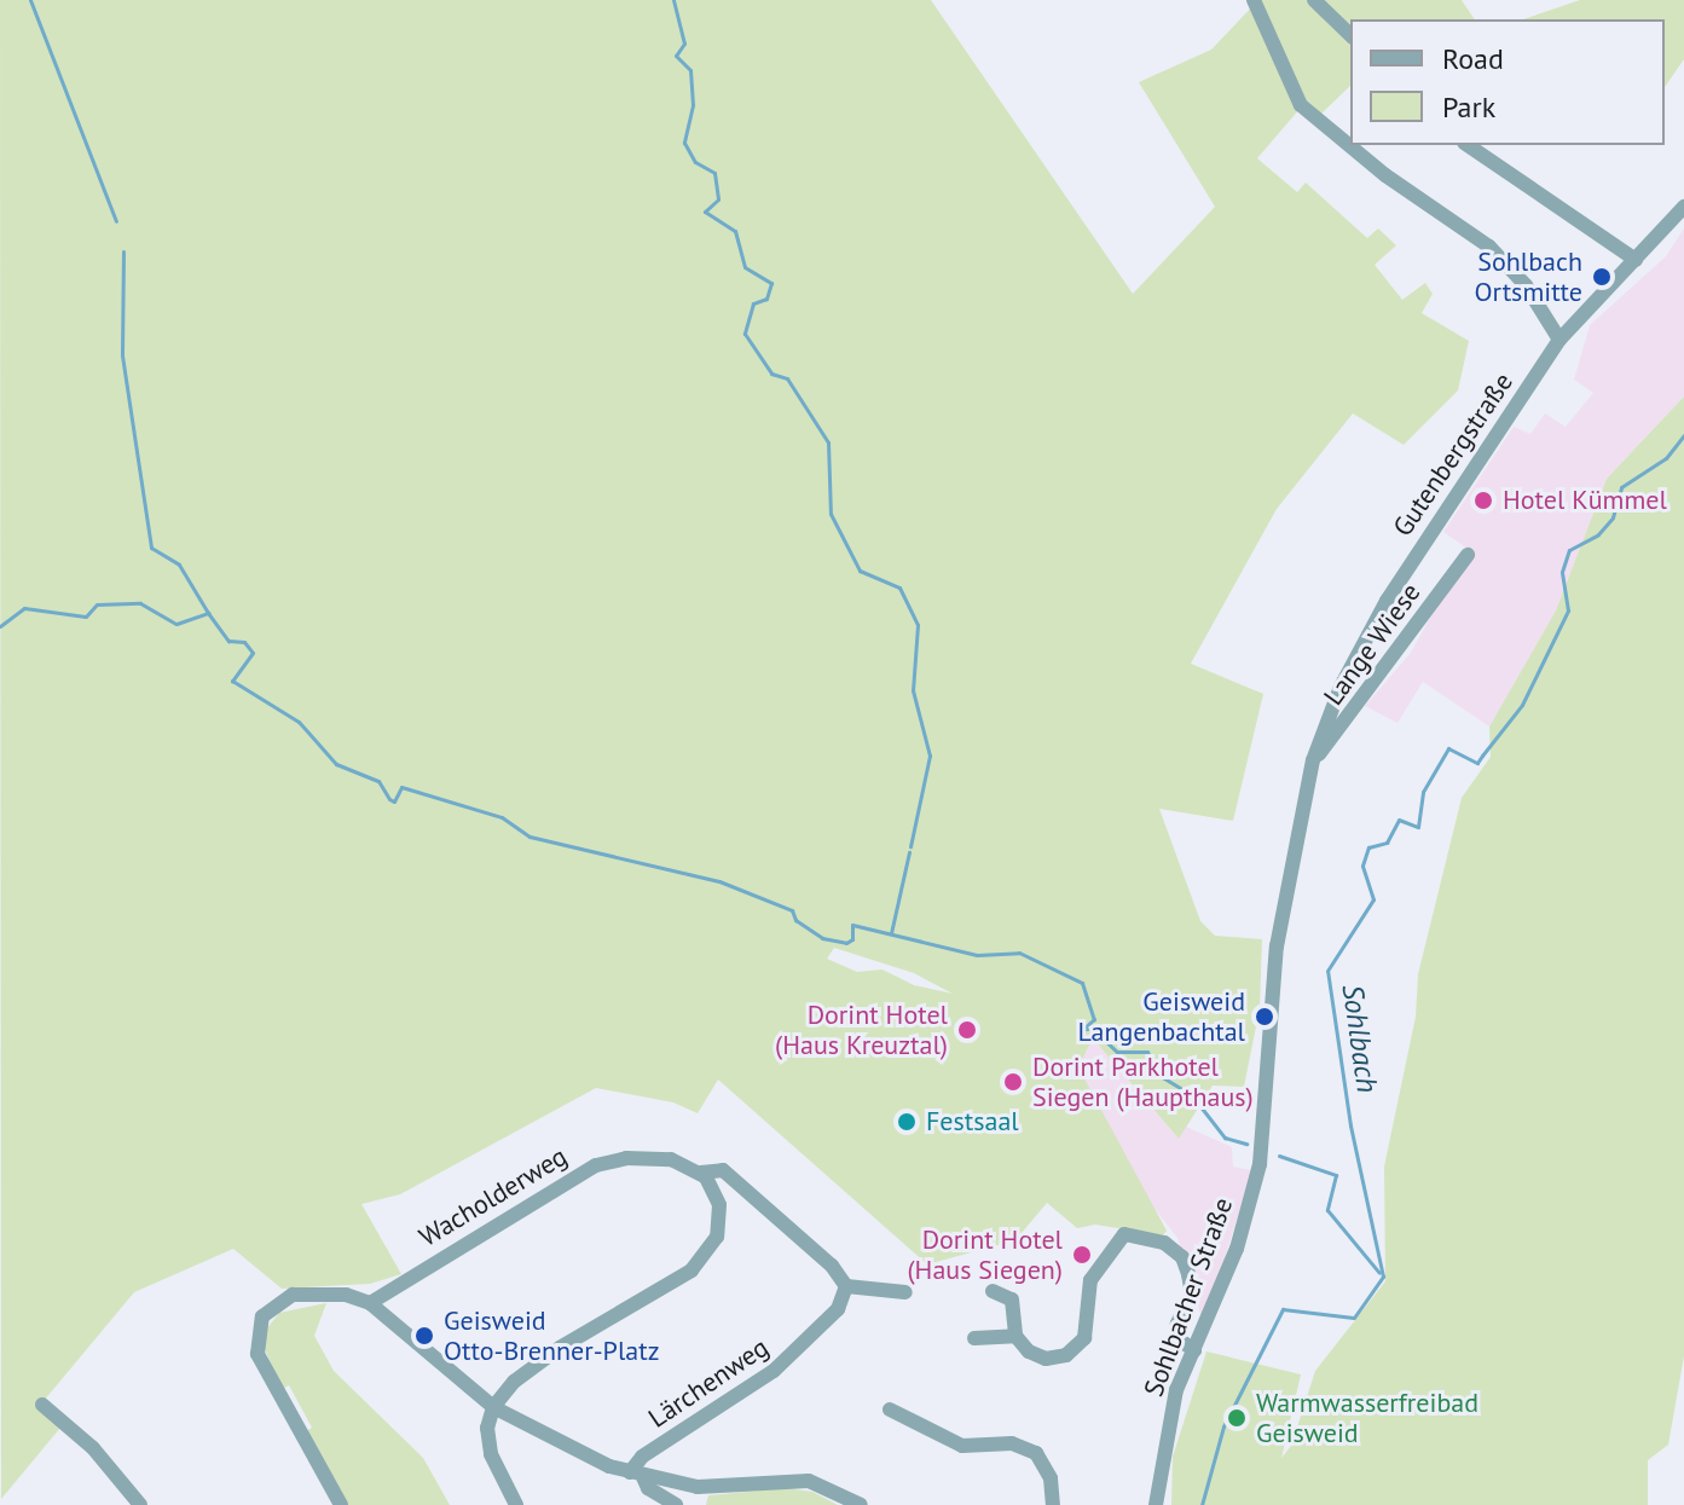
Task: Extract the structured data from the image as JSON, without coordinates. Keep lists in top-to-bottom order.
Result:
{
  "streets": {
    "street": [
      "Gutenbergstraße",
      "Lange Wiese",
      "Wacholderweg",
      "Sohlbacher Straße",
      "Lärchenweg"
    ]
  },
  "crossings": [
    ["Gutenbergstraße", "Lange Wiese"],
    ["Gutenbergstraße", "Sohlbacher Straße"],
    ["Lange Wiese", "Sohlbacher Straße"]
  ],
  "water": ["Sohlbach"],
  "places": [
    "Sohlbach Ortsmitte",
    "Hotel Kümmel",
    "Geisweid Langenbachtal",
    "Dorint Hotel (Haus Kreuztal)",
    "Dorint Parkhotel Siegen (Haupthaus)",
    "Festsaal",
    "Dorint Hotel (Haus Siegen)",
    "Geisweid Otto-Brenner-Platz",
    "Warmwasserfreibad Geisweid"
  ],
  "legend": ["Road", "Park"]
}
